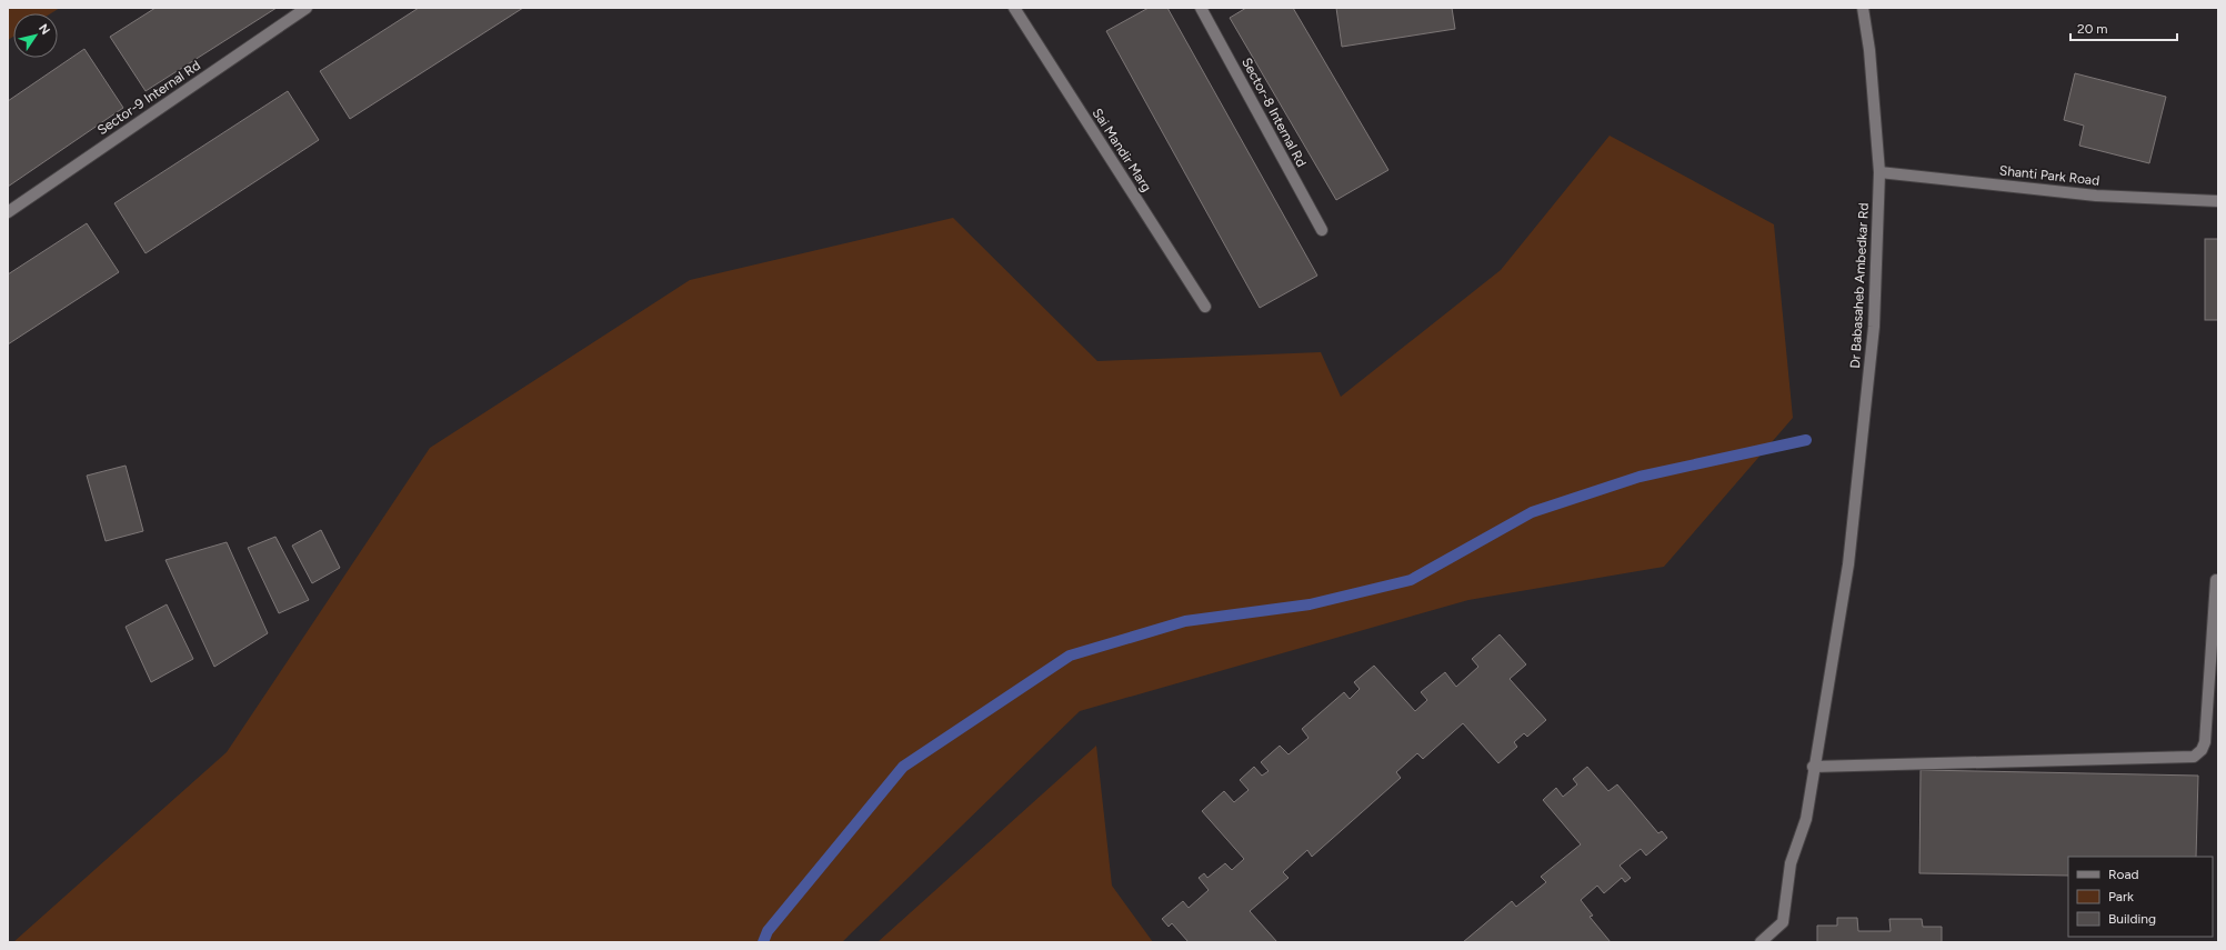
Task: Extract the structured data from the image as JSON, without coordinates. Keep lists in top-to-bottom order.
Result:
{
  "streets": {
    "street": [
      "Sector-9 Internal Rd",
      "Sector-8 Internal Rd",
      "Sai Mandir Marg",
      "Shanti Park Road",
      "Dr Babasaheb Ambedkar Rd"
    ]
  },
  "crossings": [
    ["Shanti Park Road", "Dr Babasaheb Ambedkar Rd"]
  ],
  "legend": ["Road", "Park", "Building"],
  "scale_bar": "20 m",
  "north": "top right"
}
